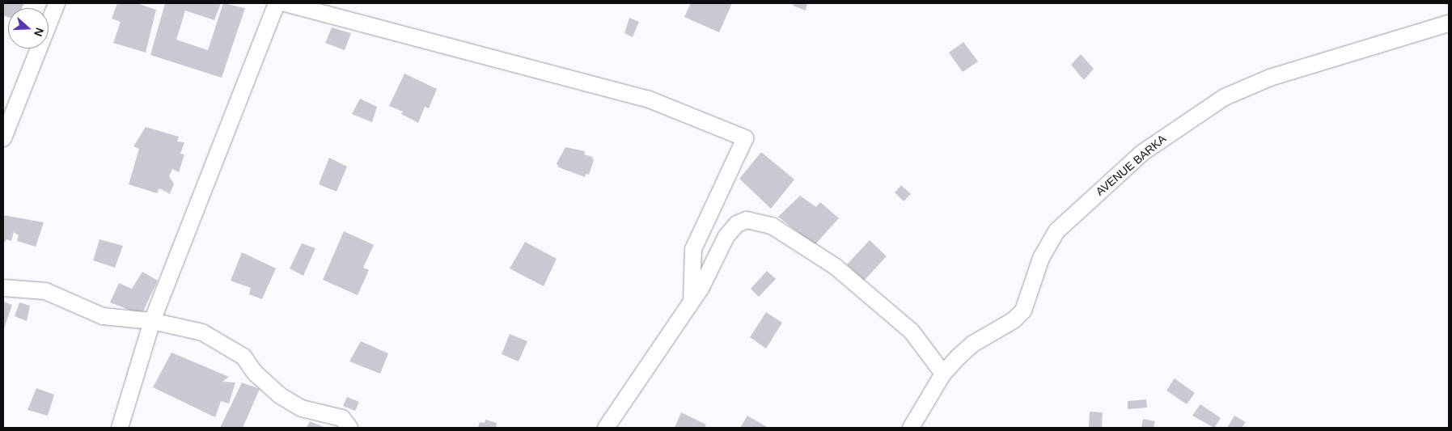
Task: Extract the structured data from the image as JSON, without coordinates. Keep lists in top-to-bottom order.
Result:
{
  "streets": {
    "street": ["AVENUE BARKA"]
  },
  "north": "right"
}
